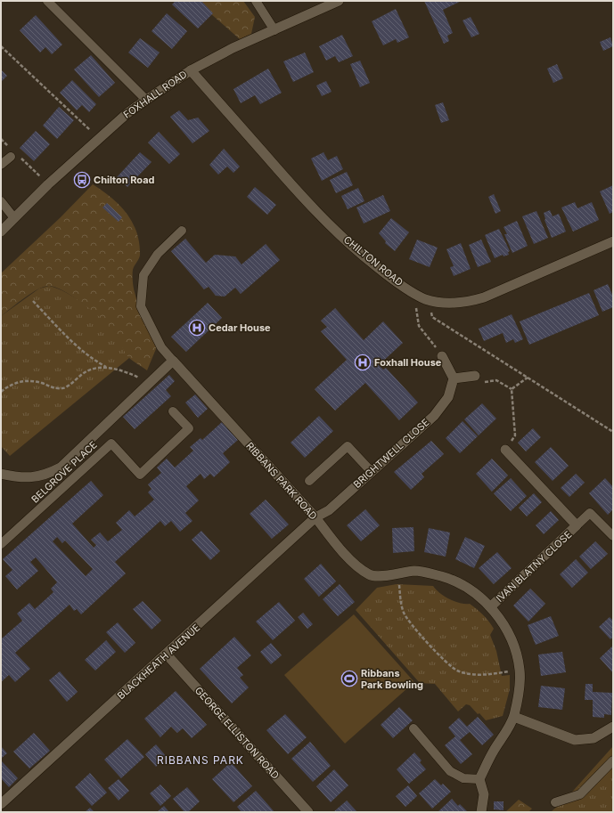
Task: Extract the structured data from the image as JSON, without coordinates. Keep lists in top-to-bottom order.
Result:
{
  "streets": {
    "street": [
      "FOXHALL ROAD",
      "CHILTON ROAD",
      "BRIGHTWELL CLOSE",
      "RIBBANS PARK ROAD",
      "IVAN BLATNY CLOSE",
      "BLACKHEATH AVENUE",
      "GEORGE ELLISTON ROAD"
    ],
    "lane": ["BELGROVE PLACE"]
  },
  "crossings": [
    ["FOXHALL ROAD", "CHILTON ROAD"],
    ["BRIGHTWELL CLOSE", "RIBBANS PARK ROAD"],
    ["BRIGHTWELL CLOSE", "BLACKHEATH AVENUE"],
    ["RIBBANS PARK ROAD", "IVAN BLATNY CLOSE"],
    ["RIBBANS PARK ROAD", "BLACKHEATH AVENUE"],
    ["BLACKHEATH AVENUE", "GEORGE ELLISTON ROAD"]
  ],
  "districts": ["RIBBANS PARK"],
  "places": {
    "bus stop": ["Chilton Road"],
    "hospital": ["Cedar House", "Foxhall House"],
    "sports": ["Ribbans Park Bowling"]
  }
}
